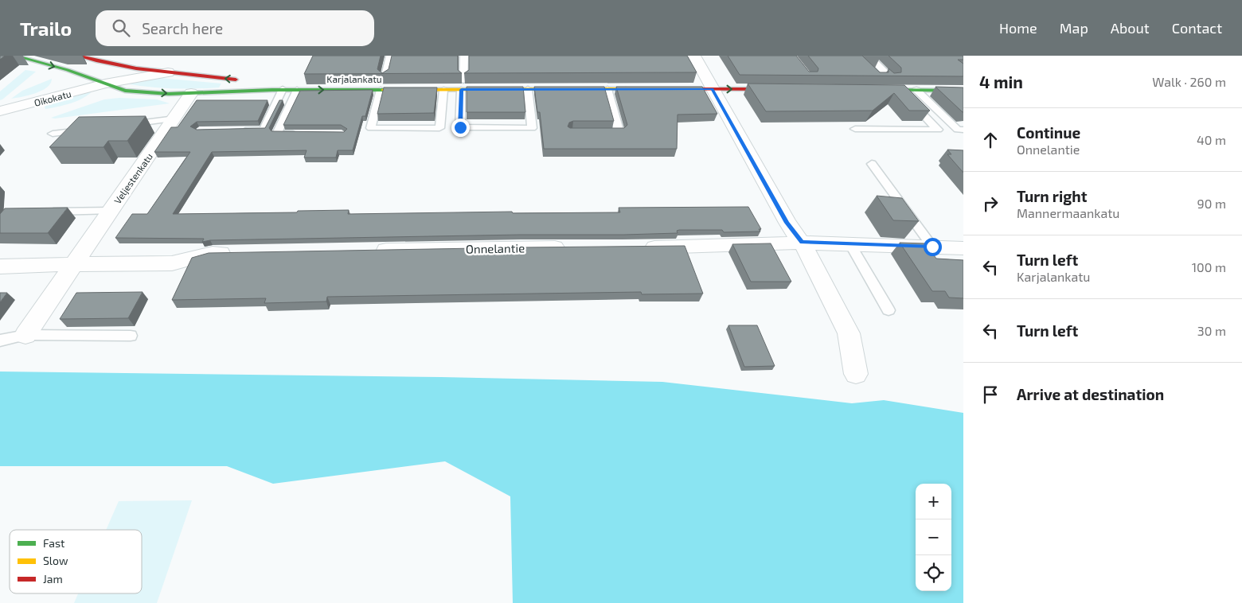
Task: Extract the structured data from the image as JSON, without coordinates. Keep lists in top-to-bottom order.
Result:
{
  "streets": {
    "main road": ["Karjalankatu"],
    "street": ["Oikokatu", "Veljestenkatu", "Onnelantie"]
  },
  "crossings": [
    ["Karjalankatu", "Oikokatu"],
    ["Karjalankatu", "Veljestenkatu"]
  ],
  "legend": ["Fast", "Slow", "Jam"],
  "page": {
    "header": "Trailo",
    "search": "Search here",
    "nav": [
      "Home",
      "Map",
      "About",
      "Contact"
    ],
    "heading": ["4 min", "Walk · 260 m"],
    "list": [
      ["Continue", "Onnelantie", "40 m"],
      ["Turn right", "Mannermaankatu", "90 m"],
      ["Turn left", "Karjalankatu", "100 m"],
      ["Turn left", "30 m"],
      "Arrive at destination"
    ],
    "map_buttons": ["+", "−"]
  }
}
